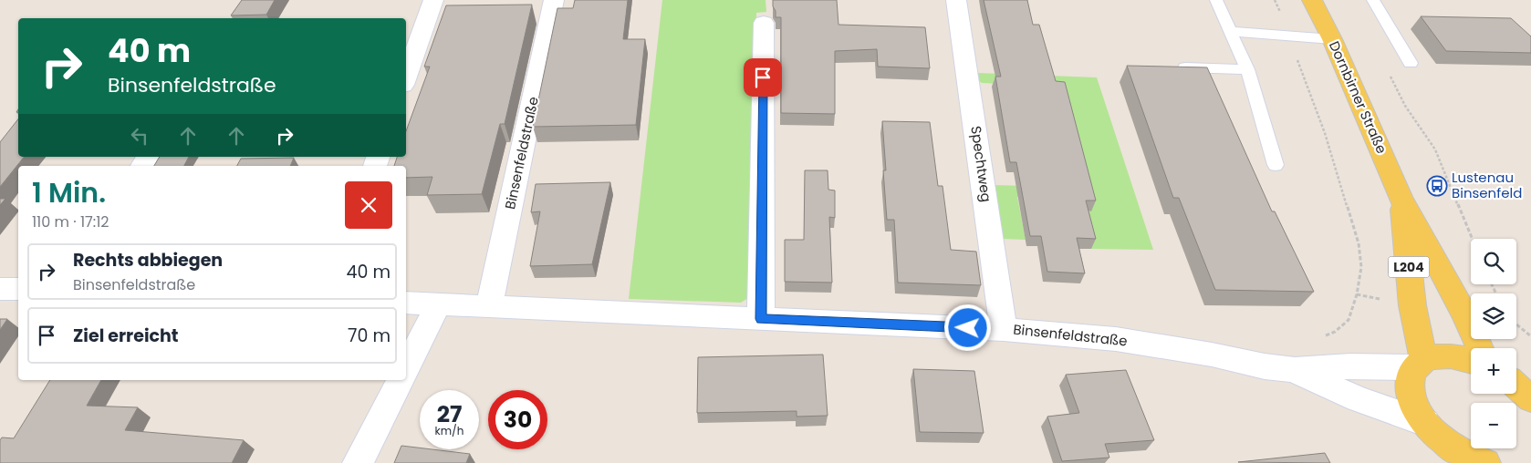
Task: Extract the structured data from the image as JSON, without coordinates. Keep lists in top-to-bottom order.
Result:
{
  "streets": {
    "main road": ["Dornbirner Straße", "L204"],
    "street": ["Binsenfeldstraße", "Spechtweg"]
  },
  "crossings": [
    ["Dornbirner Straße", "Binsenfeldstraße"],
    ["Binsenfeldstraße", "Spechtweg"]
  ],
  "places": {
    "bus stop": ["Lustenau Binsenfeld"]
  },
  "page": {
    "turn": ["40 m", "Binsenfeldstraße"],
    "heading": ["1 Min.", "110 m · 17:12"],
    "map_buttons": ["+", "−"],
    "list": [
      {
        "name": "Rechts abbiegen",
        "note": "Binsenfeldstraße",
        "value": "40 m"
      },
      {
        "name": "Ziel erreicht",
        "value": "70 m"
      }
    ],
    "speed": "27 km/h",
    "limit": "30"
  }
}
